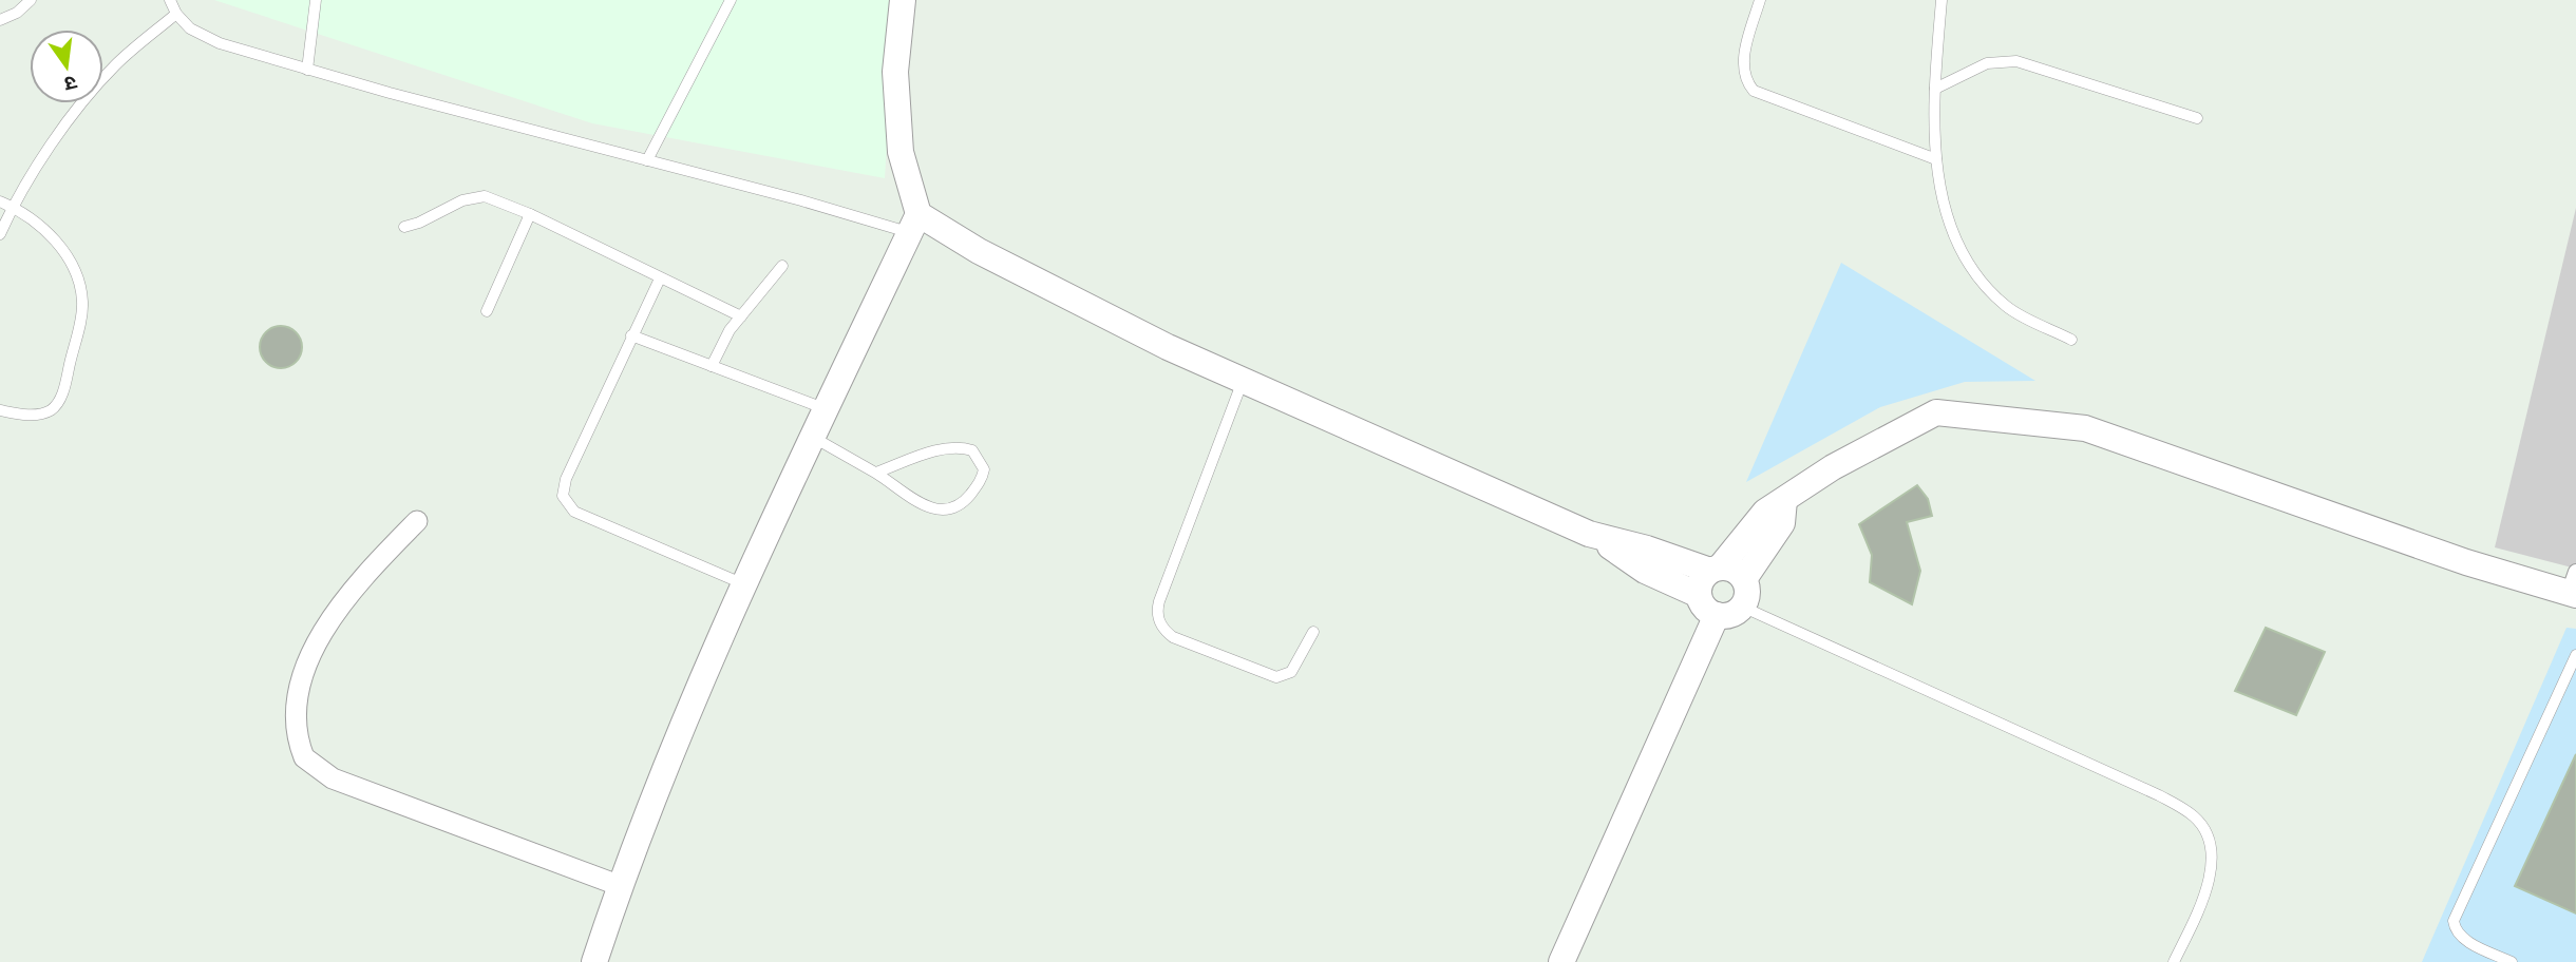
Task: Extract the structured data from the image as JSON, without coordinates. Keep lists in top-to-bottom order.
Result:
{
  "north": "bottom"
}
